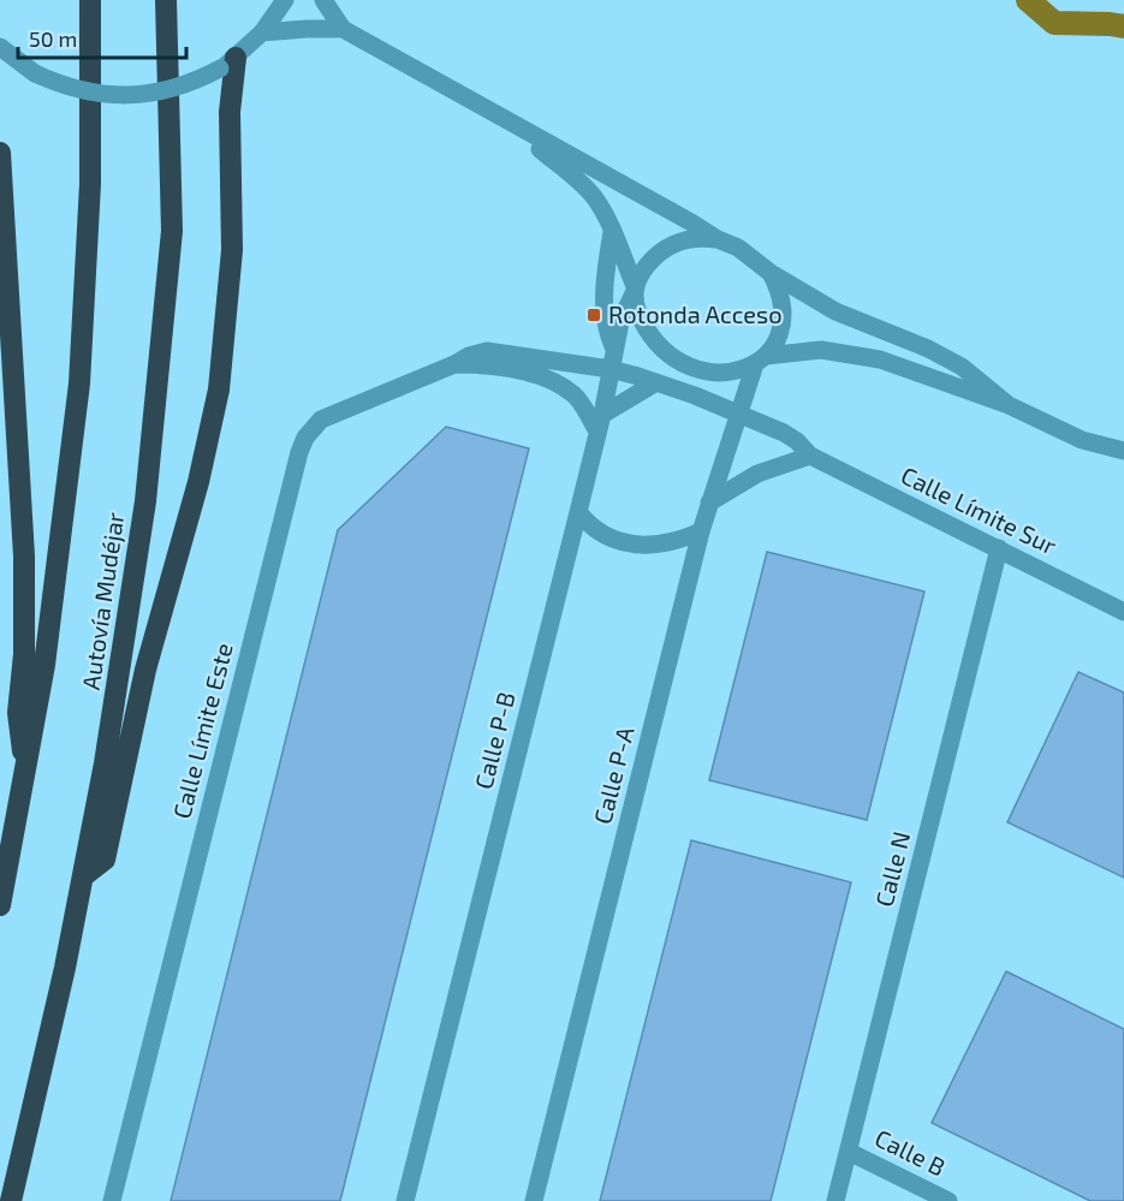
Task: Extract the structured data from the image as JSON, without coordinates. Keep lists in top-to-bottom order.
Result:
{
  "streets": {
    "highway": ["Autovía Mudéjar"],
    "street": [
      "Calle Límite Sur",
      "Calle Límite Este",
      "Calle P-B",
      "Calle P-A",
      "Calle N",
      "Calle B"
    ]
  },
  "crossings": [
    ["Calle Límite Sur", "Calle Límite Este"],
    ["Calle Límite Sur", "Calle P-B"],
    ["Calle Límite Sur", "Calle P-A"],
    ["Calle Límite Sur", "Calle N"],
    ["Calle Límite Este", "Calle P-B"],
    ["Calle Límite Este", "Calle P-A"],
    ["Calle P-B", "Calle P-A"],
    ["Calle N", "Calle B"]
  ],
  "places": {
    "transit": ["Rotonda Acceso"]
  },
  "scale_bar": "50 m"
}
